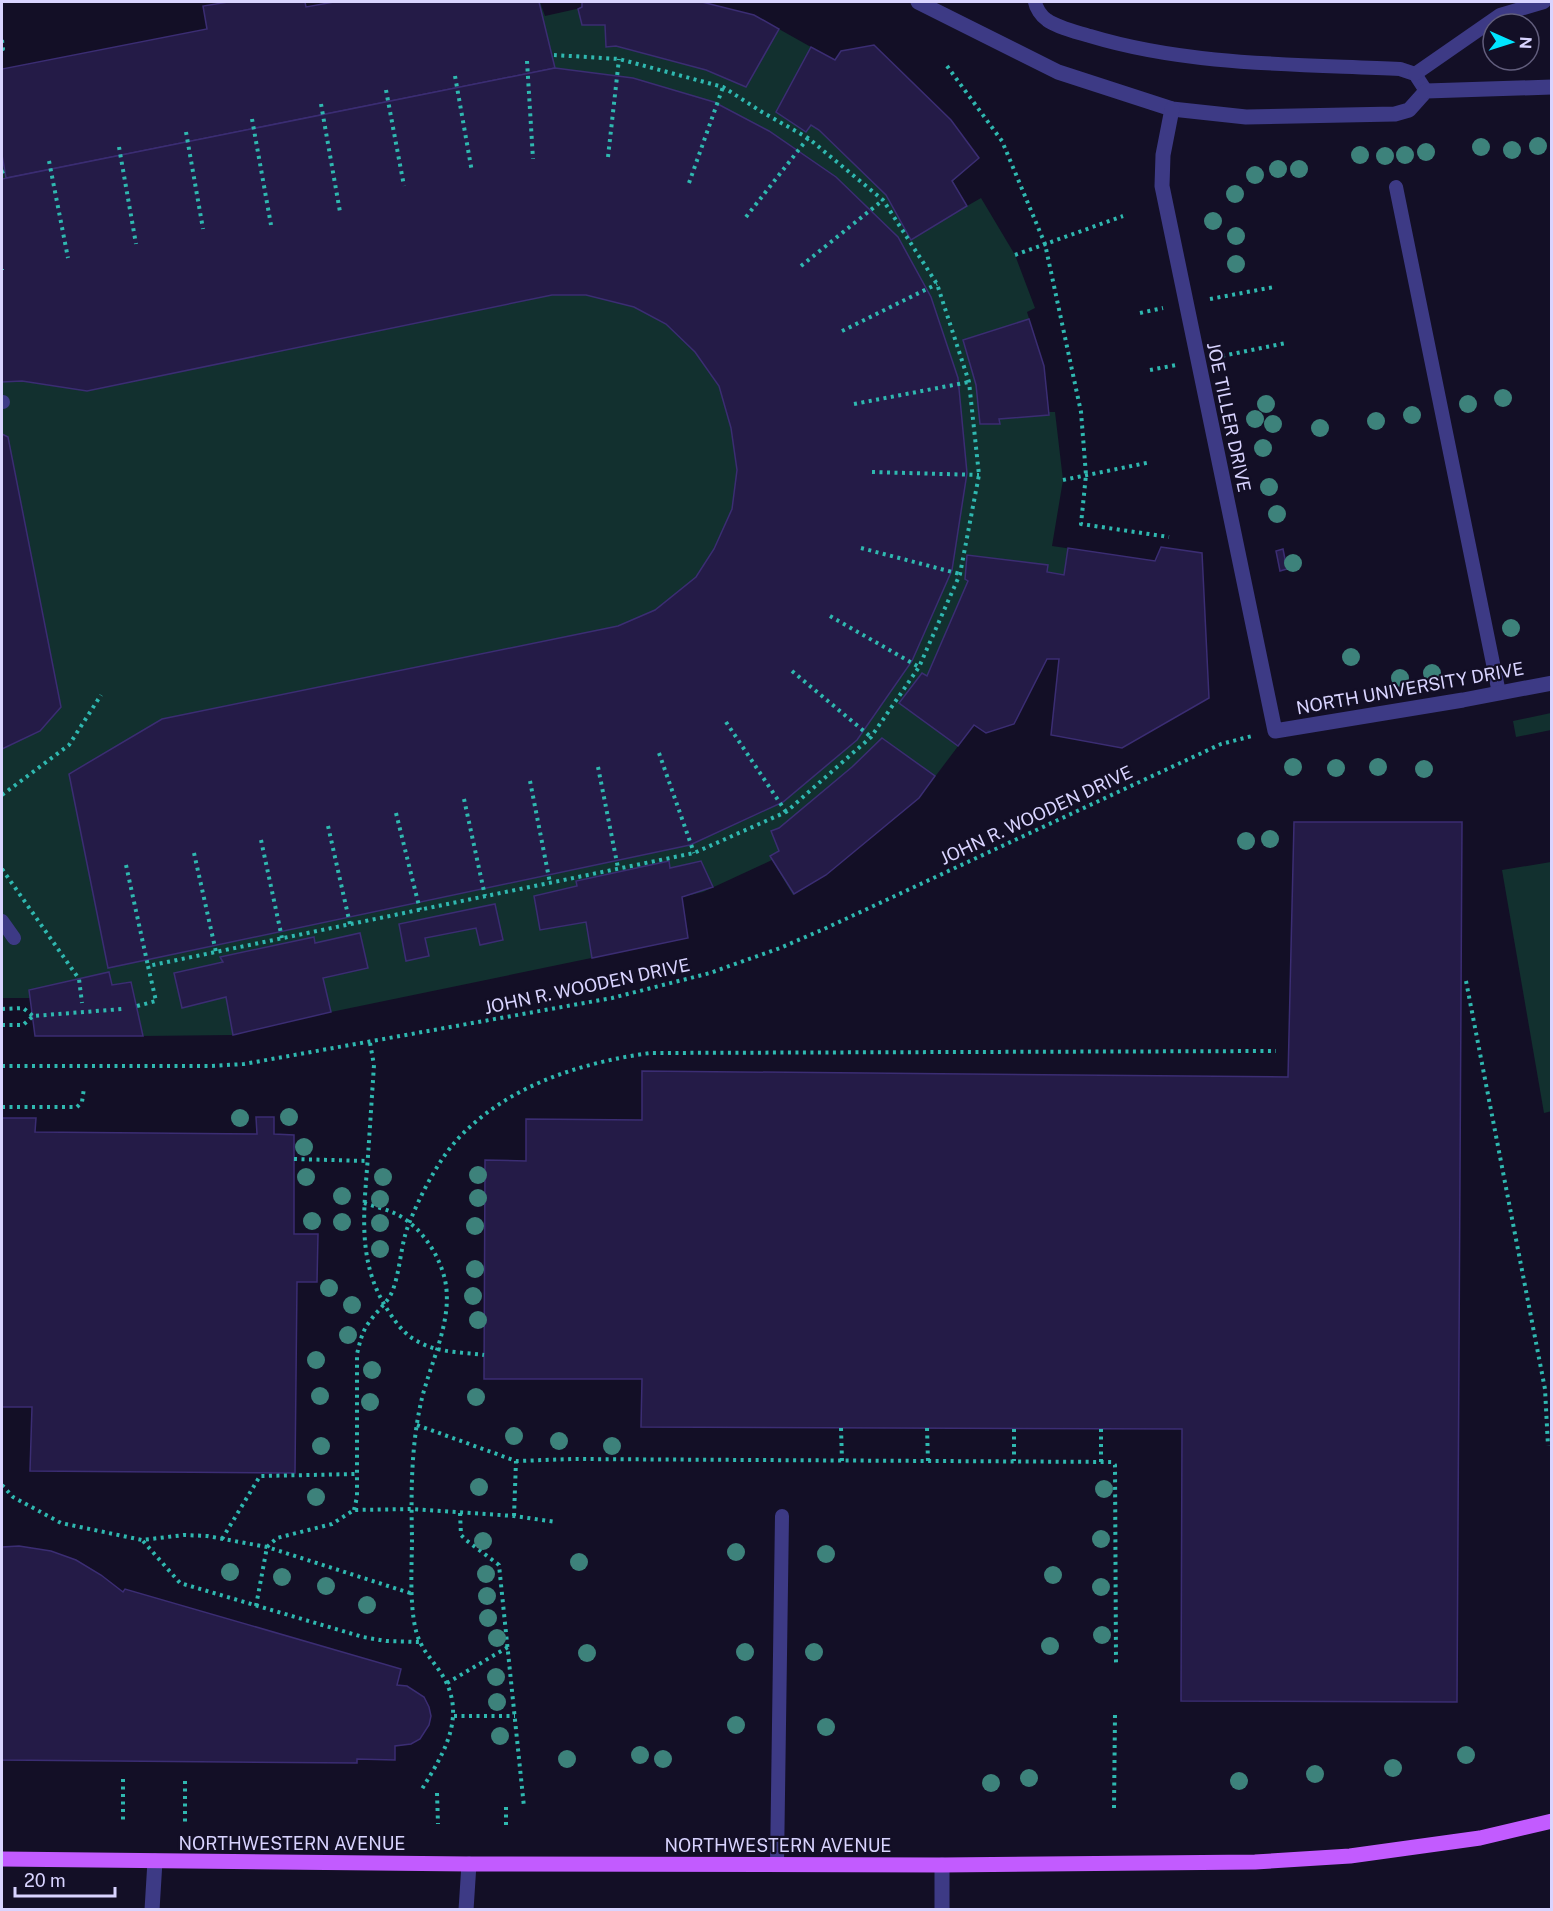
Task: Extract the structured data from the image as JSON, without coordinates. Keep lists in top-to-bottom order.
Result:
{
  "streets": {
    "main road": ["NORTHWESTERN AVENUE"],
    "street": ["JOE TILLER DRIVE", "NORTH UNIVERSITY DRIVE"],
    "path": ["JOHN R. WOODEN DRIVE"]
  },
  "crossings": [
    ["JOE TILLER DRIVE", "NORTH UNIVERSITY DRIVE"],
    ["JOE TILLER DRIVE", "JOHN R. WOODEN DRIVE"],
    ["NORTH UNIVERSITY DRIVE", "JOHN R. WOODEN DRIVE"]
  ],
  "scale_bar": "20 m",
  "north": "right"
}
